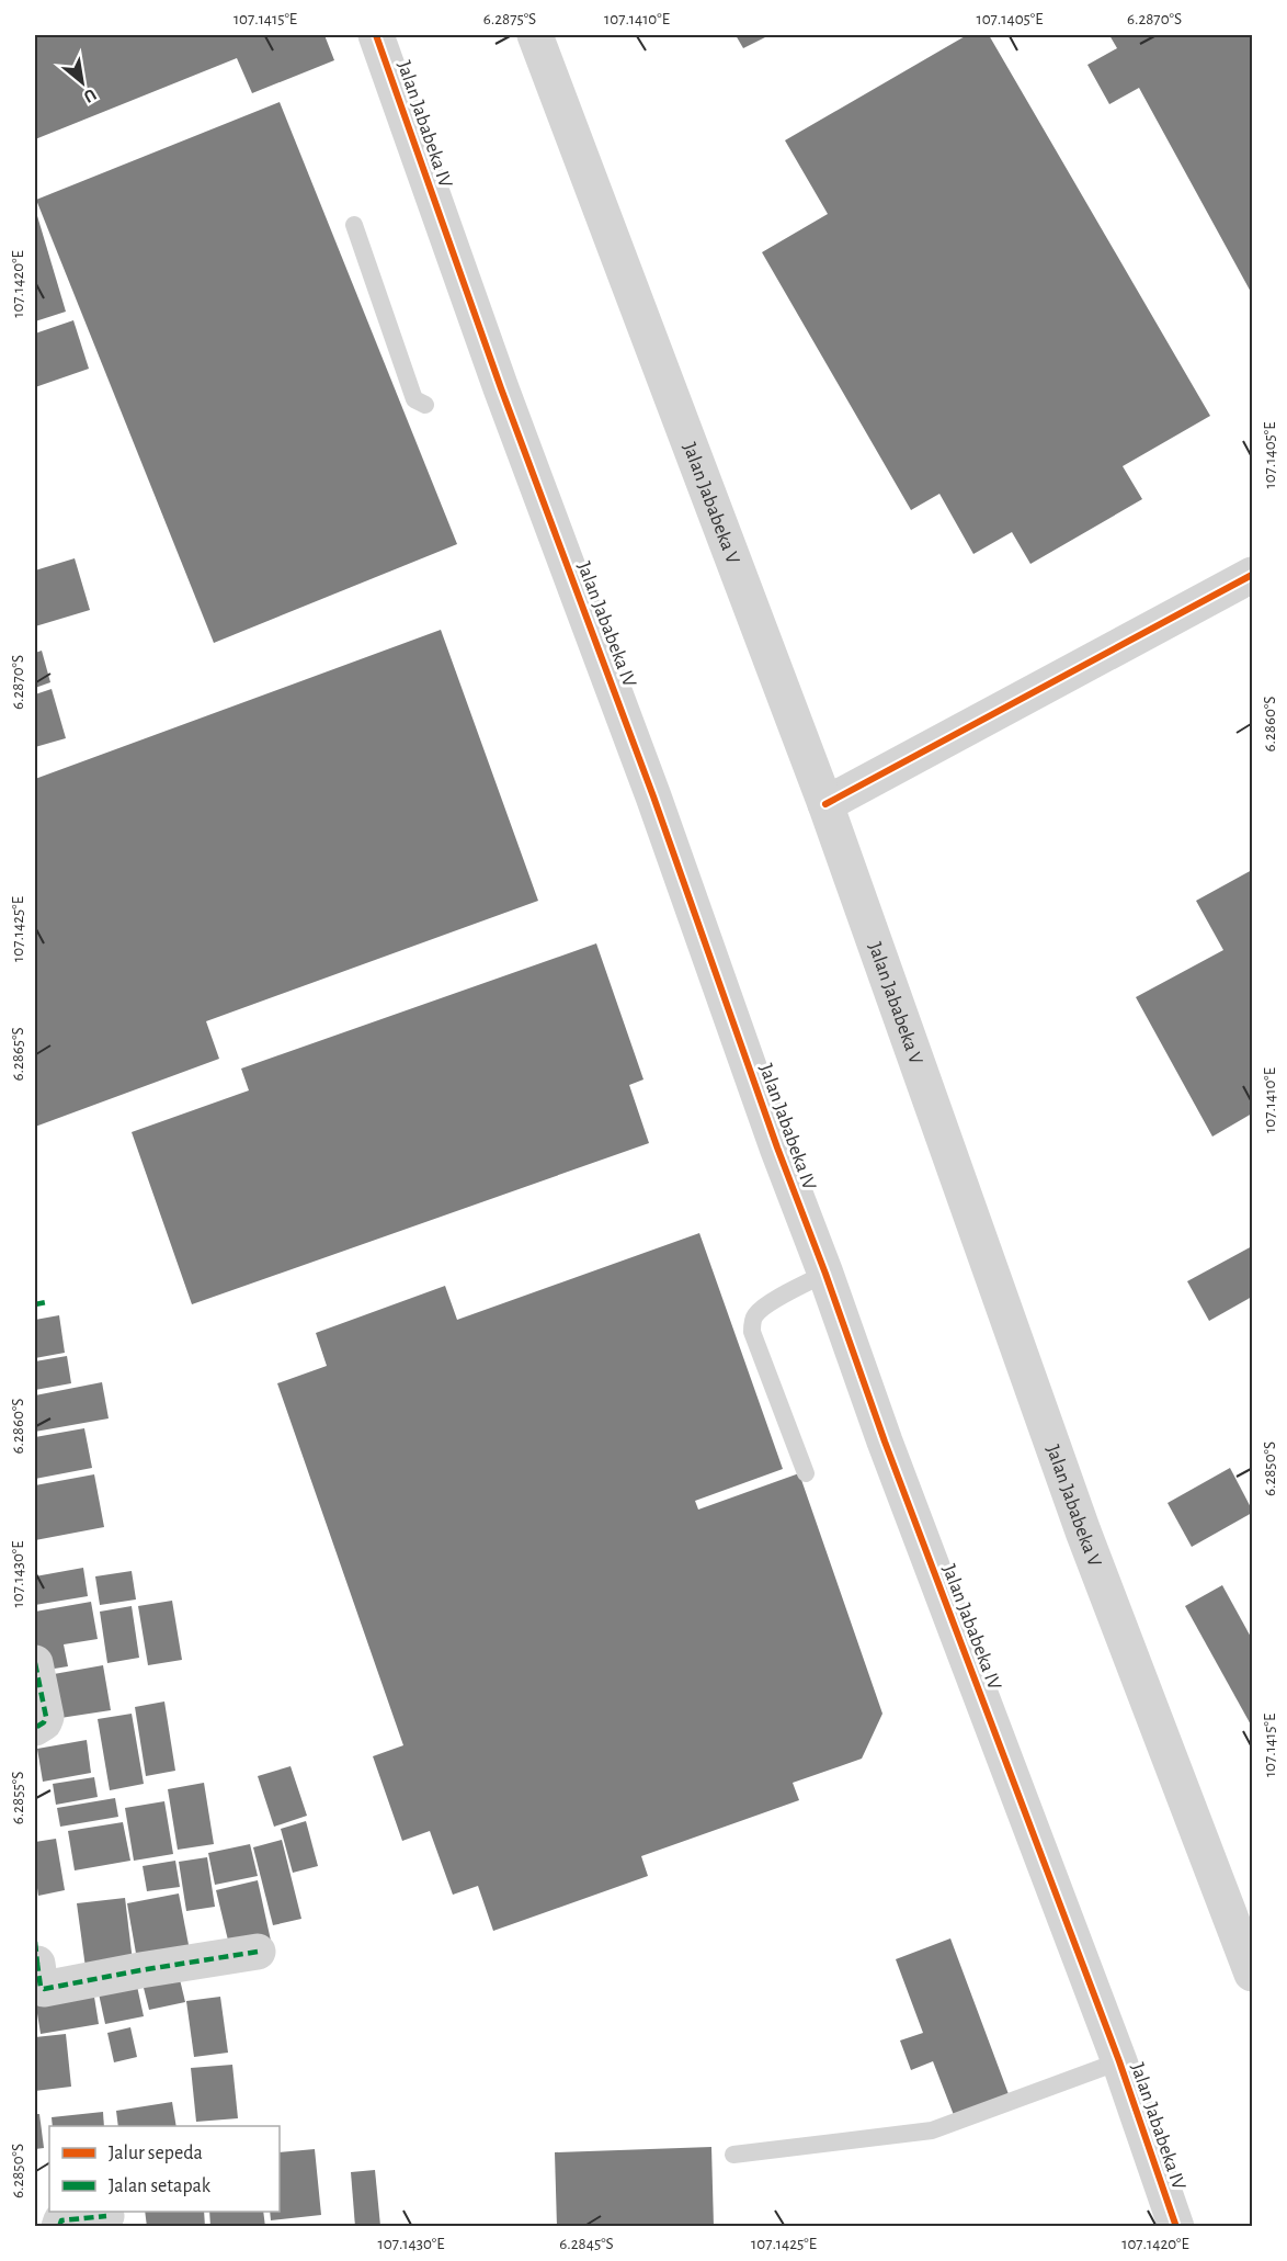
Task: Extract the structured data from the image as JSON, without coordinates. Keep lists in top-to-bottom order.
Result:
{
  "streets": {
    "street": ["Jalan Jababeka IV", "Jalan Jababeka V"]
  },
  "legend": ["Jalur sepeda", "Jalan setapak"],
  "north": "bottom right",
  "coordinates": [
    "107.1415°E",
    "6.2875°S",
    "107.1410°E",
    "107.1405°E",
    "6.2870°S",
    "107.1420°E",
    "6.2860°S",
    "107.1425°E",
    "6.2865°S",
    "6.2850°S",
    "107.1430°E",
    "6.2855°S",
    "6.2845°S"
  ]
}
